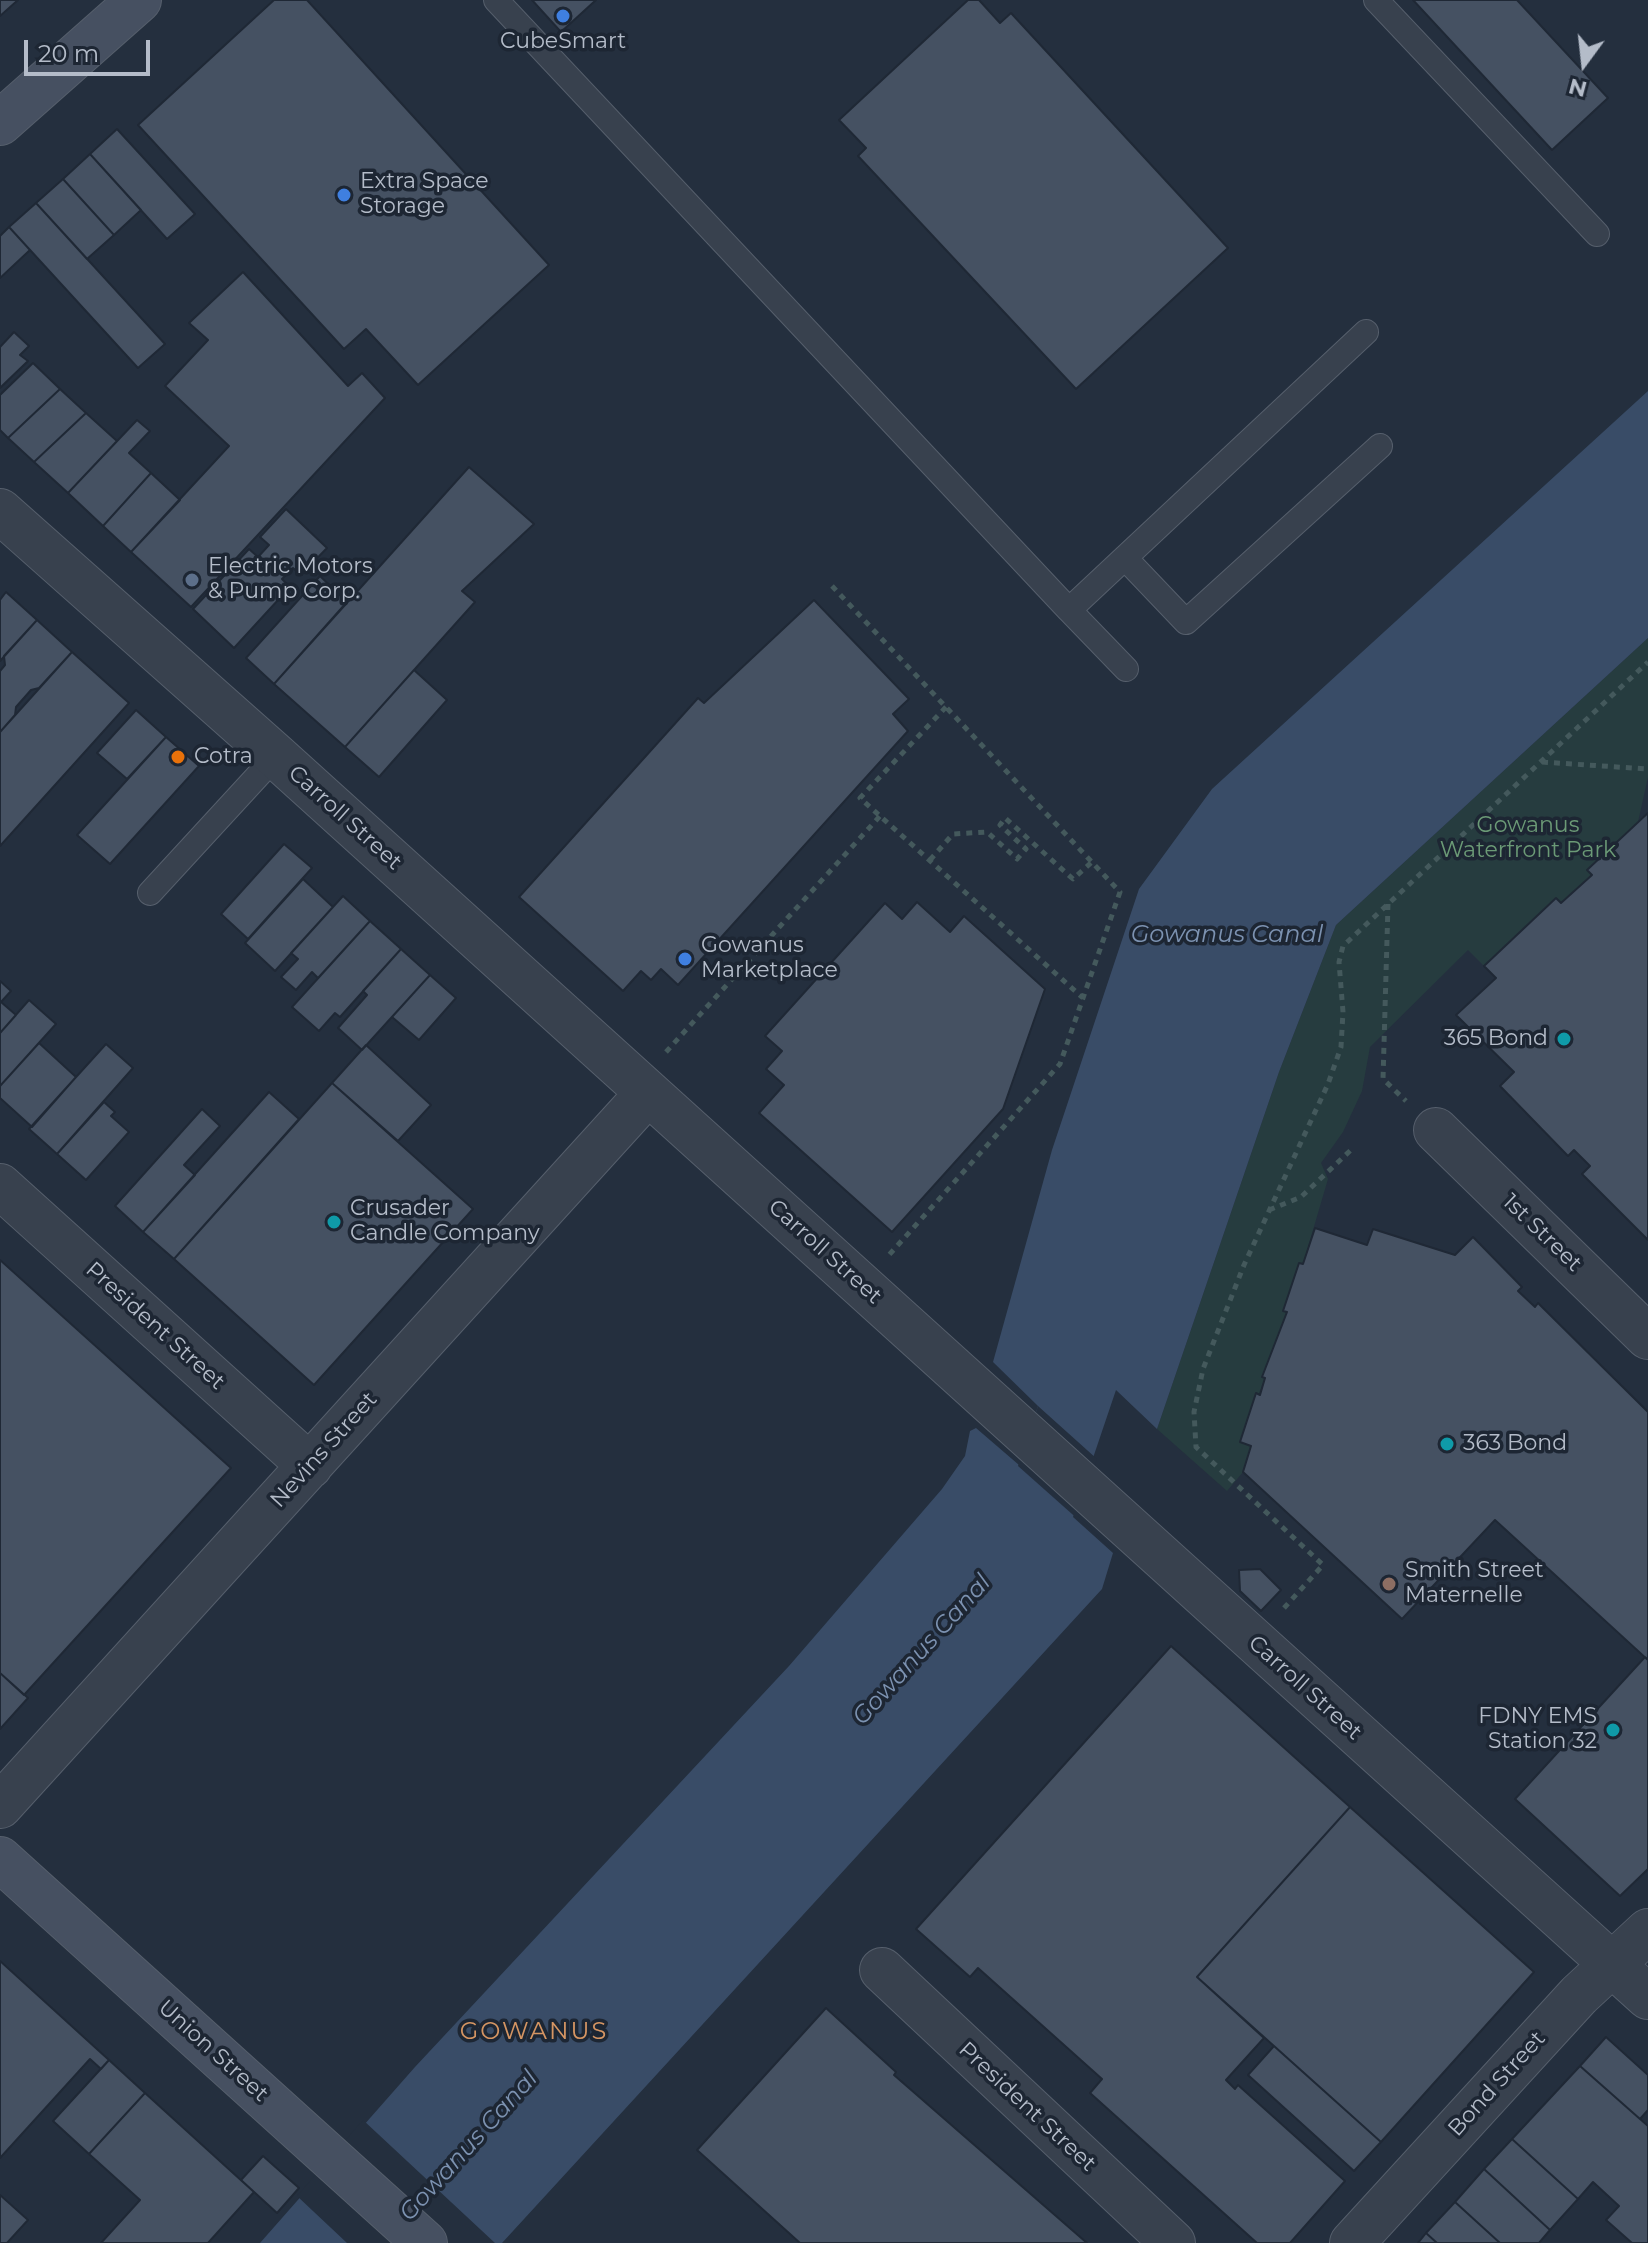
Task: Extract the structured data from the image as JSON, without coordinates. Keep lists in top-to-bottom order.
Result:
{
  "streets": {
    "street": [
      "Carroll Street",
      "1st Street",
      "President Street",
      "Nevins Street",
      "Union Street",
      "Bond Street"
    ]
  },
  "crossings": [
    ["Carroll Street", "Nevins Street"],
    ["Carroll Street", "Bond Street"],
    ["President Street", "Nevins Street"]
  ],
  "districts": ["GOWANUS"],
  "water": ["Gowanus Canal"],
  "parks": ["Gowanus Waterfront Park"],
  "places": [
    "CubeSmart",
    "Extra Space Storage",
    "Electric Motors & Pump Corp.",
    "Cotra",
    "Gowanus Marketplace",
    "365 Bond",
    "Crusader Candle Company",
    "363 Bond",
    "Smith Street Maternelle",
    "FDNY EMS Station 32"
  ],
  "scale_bar": "20 m",
  "north": "bottom"
}
